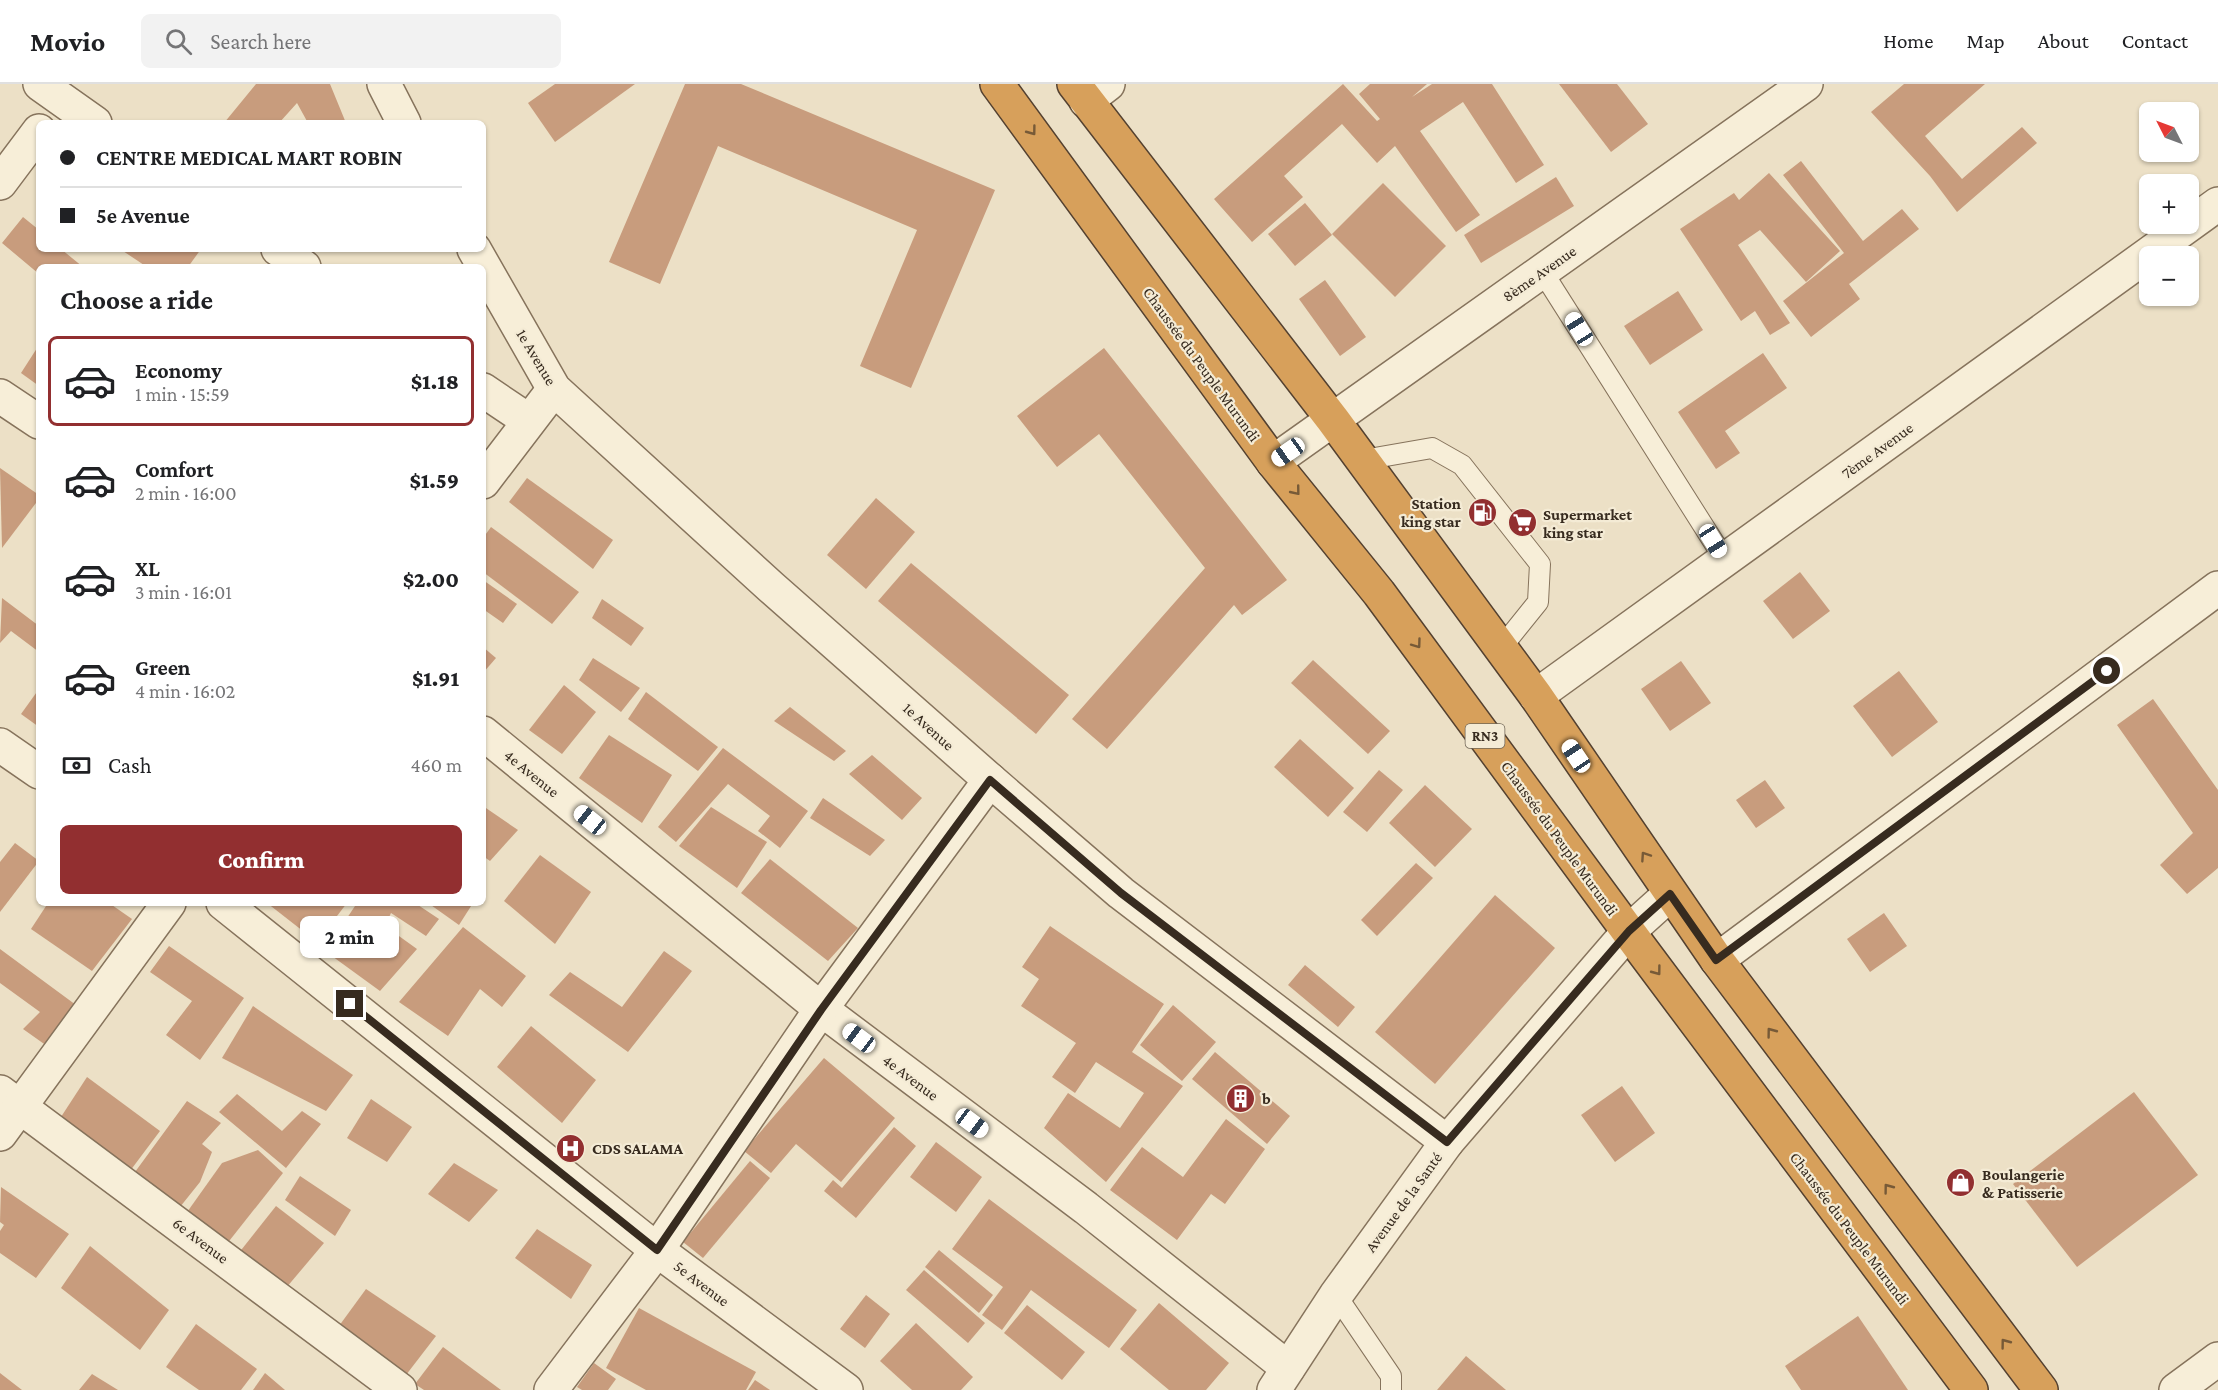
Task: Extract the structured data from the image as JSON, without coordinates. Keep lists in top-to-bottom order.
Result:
{
  "streets": {
    "highway": ["Chaussée du Peuple Murundi", "RN3"],
    "street": [
      "8ème Avenue",
      "1e Avenue",
      "7ème Avenue",
      "4e Avenue",
      "Avenue de la Santé",
      "6e Avenue",
      "5e Avenue"
    ]
  },
  "crossings": [
    ["8ème Avenue", "Chaussée du Peuple Murundi"],
    ["1e Avenue", "Avenue de la Santé"],
    ["Chaussée du Peuple Murundi", "Avenue de la Santé"],
    ["4e Avenue", "Avenue de la Santé"]
  ],
  "places": {
    "fuel station": ["Station king star"],
    "supermarket": ["Supermarket king star"],
    "building": ["b"],
    "hospital": ["CDS SALAMA"],
    "shop": ["Boulangerie & Patisserie"]
  },
  "north": "top left",
  "page": {
    "header": "Movio",
    "search": "Search here",
    "nav": [
      "Home",
      "Map",
      "About",
      "Contact"
    ],
    "map_buttons": ["+", "−"],
    "banner": ["CENTRE MEDICAL MART ROBIN", "5e Avenue"],
    "heading": "Choose a ride",
    "list": [
      {
        "name": "Economy",
        "note": "1 min · 15:59",
        "value": "$1.18"
      },
      {
        "name": "Comfort",
        "note": "2 min · 16:00",
        "value": "$1.59"
      },
      {
        "name": "XL",
        "note": "3 min · 16:01",
        "value": "$2.00"
      },
      {
        "name": "Green",
        "note": "4 min · 16:02",
        "value": "$1.91"
      }
    ],
    "pay": ["Cash", "460 m"],
    "buttons": "Confirm",
    "bubble": "2 min"
  }
}
